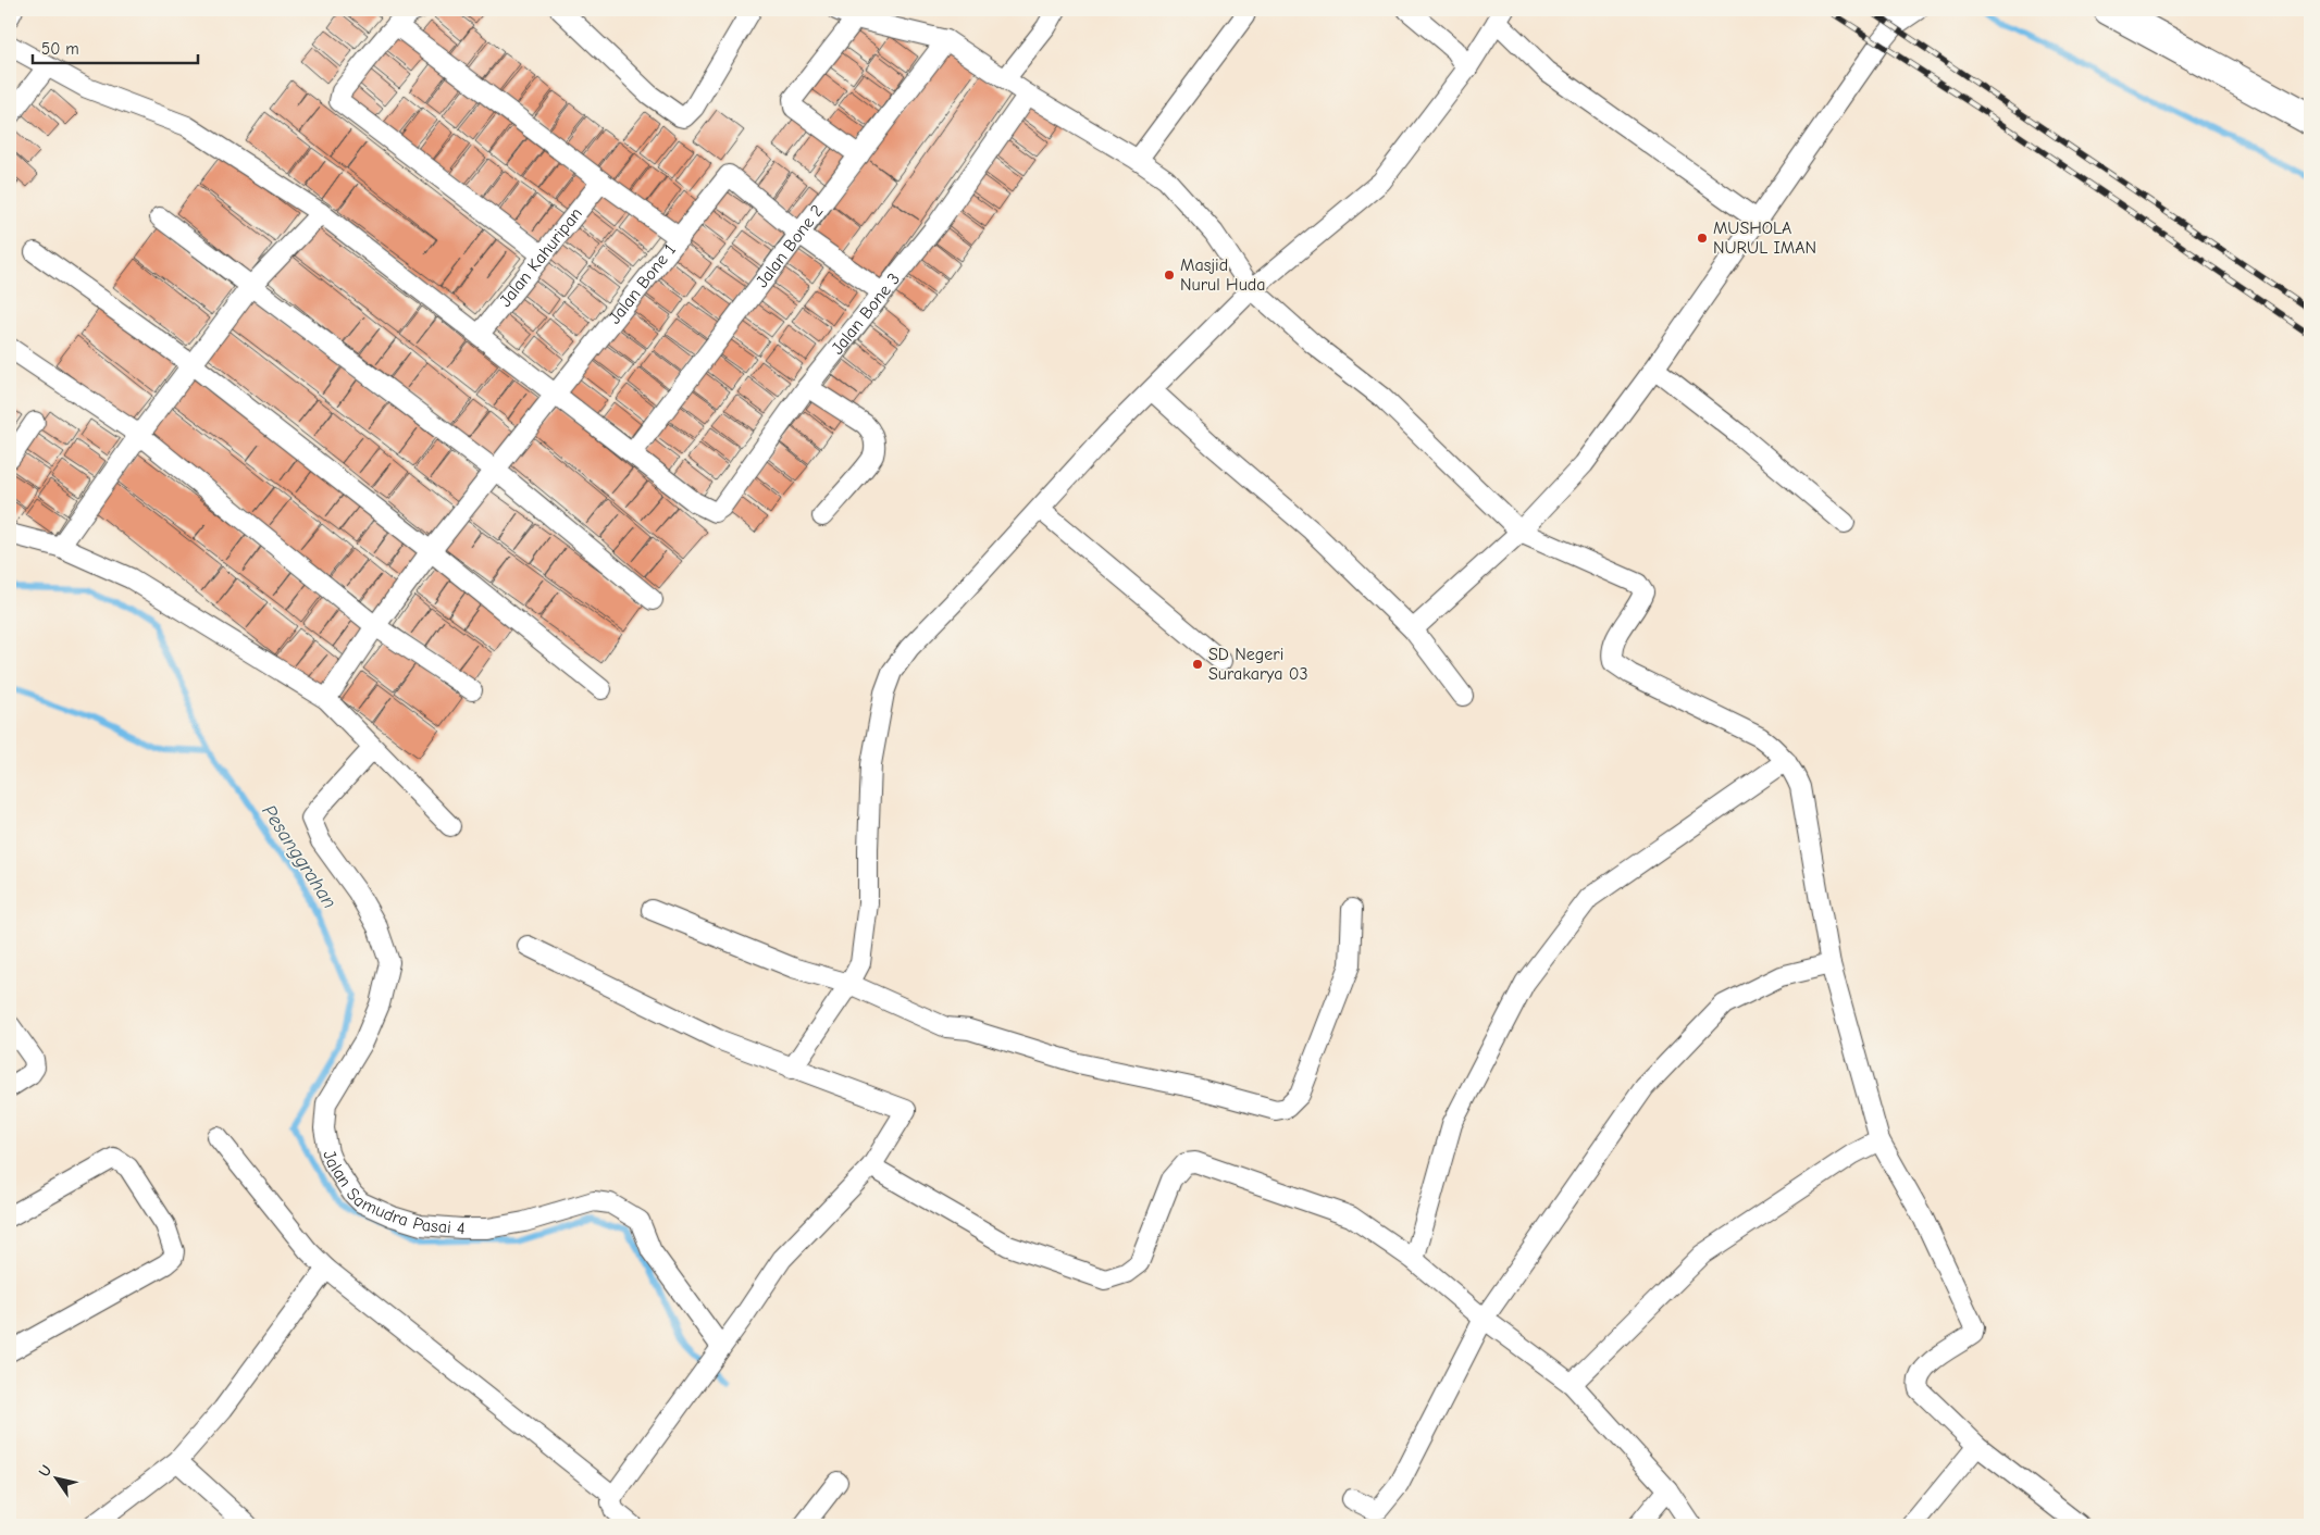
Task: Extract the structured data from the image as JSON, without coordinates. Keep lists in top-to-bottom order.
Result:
{
  "streets": {
    "street": [
      "Jalan Bone 2",
      "Jalan Kahuripan",
      "Jalan Bone 1",
      "Jalan Bone 3",
      "Jalan Samudra Pasai 4"
    ]
  },
  "crossings": [
    ["Jalan Bone 2", "Jalan Bone 1"],
    ["Jalan Bone 2", "Jalan Bone 3"]
  ],
  "water": ["Pesanggrahan"],
  "places": ["MUSHOLA NURUL IMAN", "Masjid Nurul Huda", "SD Negeri Surakarya 03"],
  "scale_bar": "50 m",
  "north": "top left"
}
